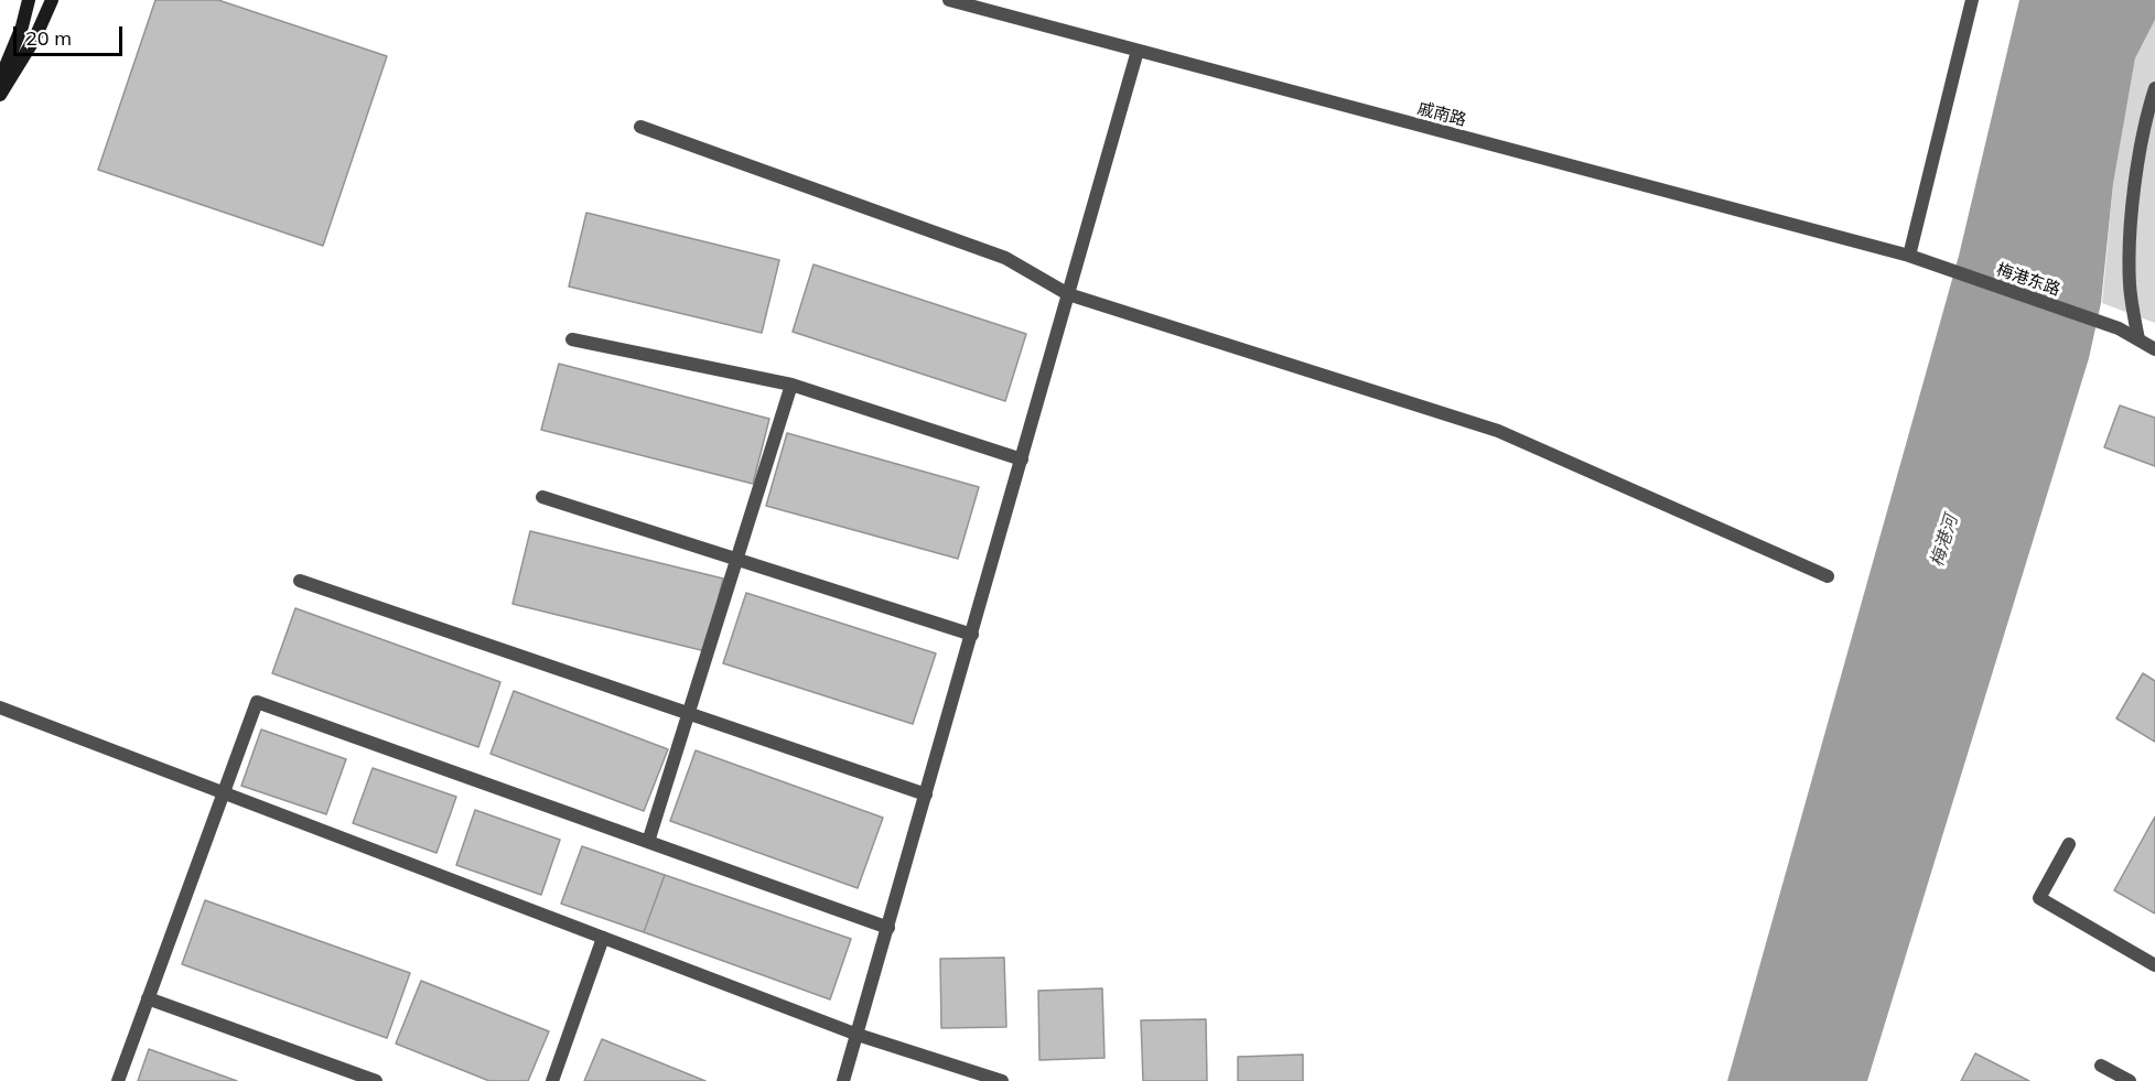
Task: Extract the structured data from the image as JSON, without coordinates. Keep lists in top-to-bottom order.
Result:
{
  "streets": {
    "street": ["戚南路", "梅港东路"]
  },
  "crossings": [
    ["戚南路", "梅港东路"]
  ],
  "water": ["梅港河"],
  "scale_bar": "20 m"
}
